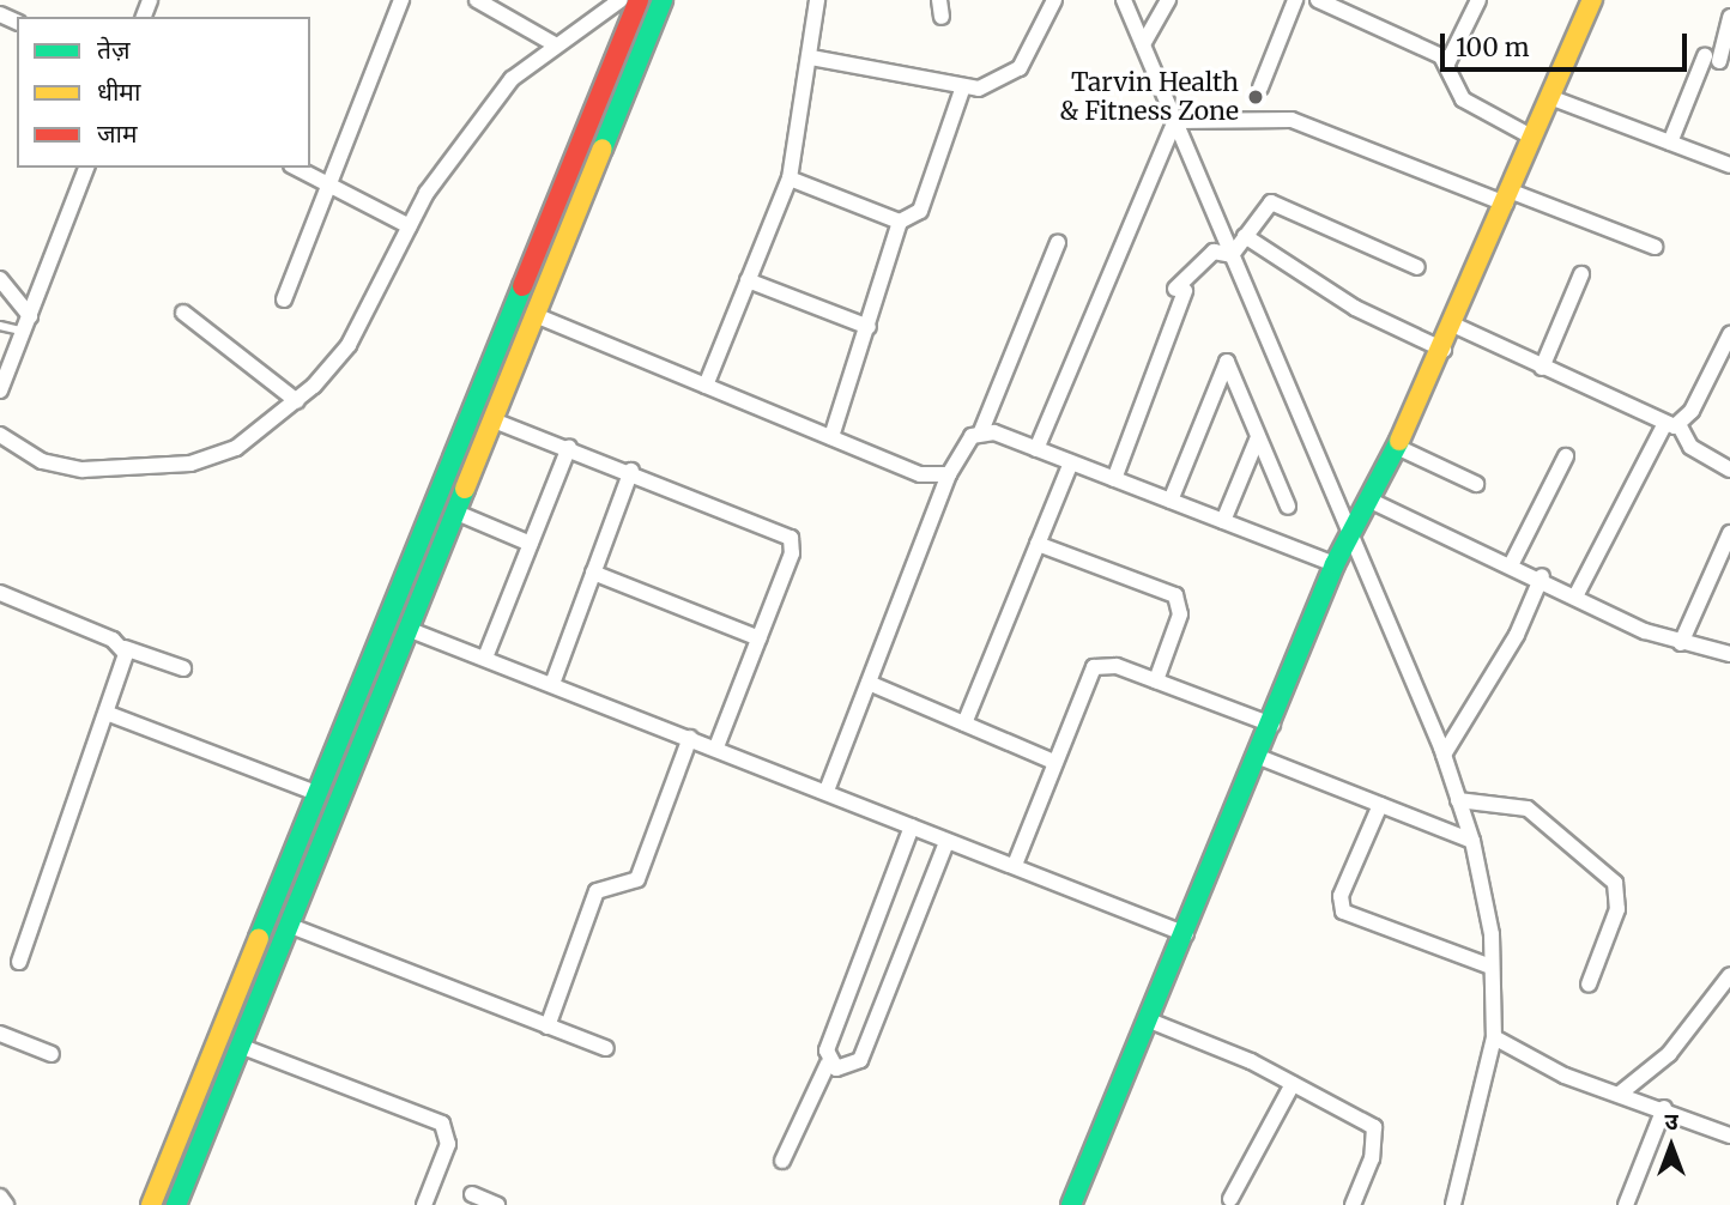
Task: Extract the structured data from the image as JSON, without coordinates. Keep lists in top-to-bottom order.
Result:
{
  "places": ["Tarvin Health & Fitness Zone"],
  "legend": ["तेज़", "धीमा", "जाम"],
  "scale_bar": "100 m",
  "north": "top"
}
